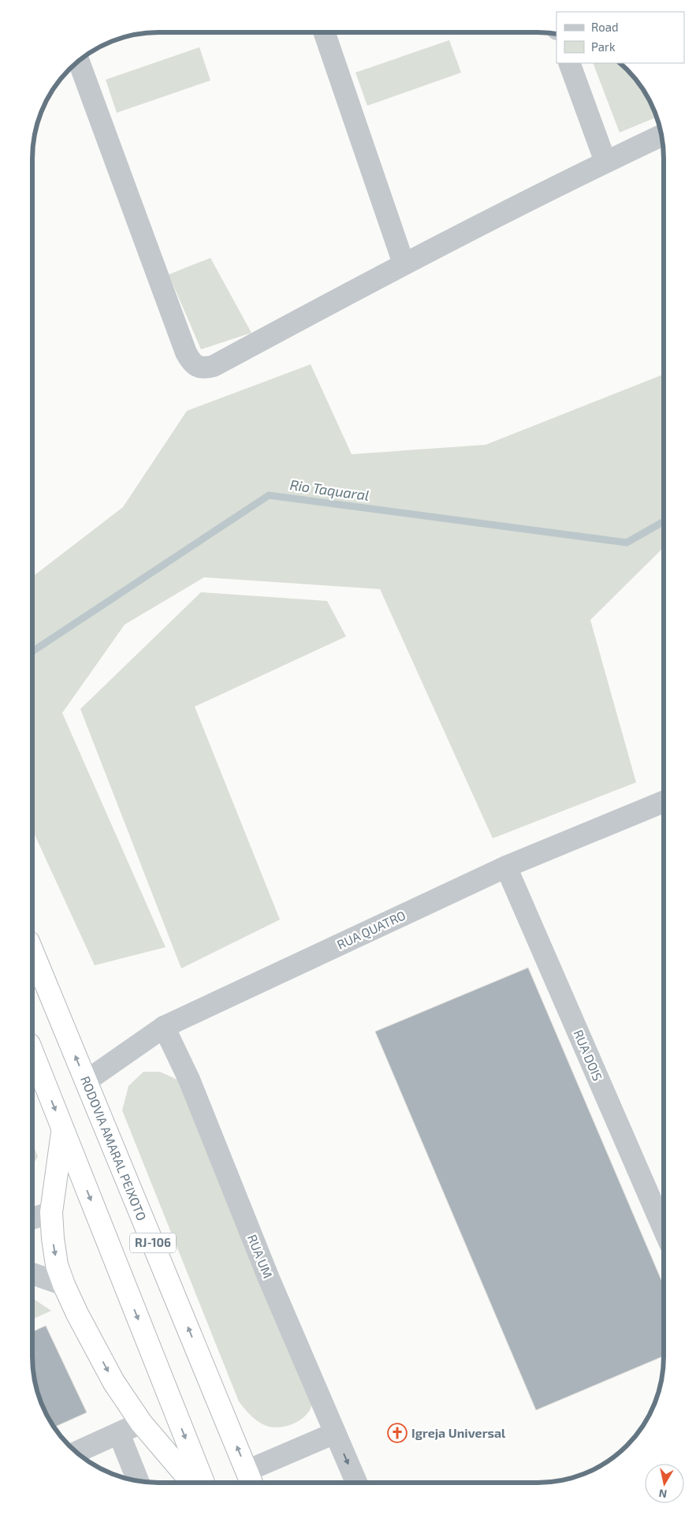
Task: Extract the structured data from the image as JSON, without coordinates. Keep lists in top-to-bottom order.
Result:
{
  "streets": {
    "highway": ["RODOVIA AMARAL PEIXOTO", "RJ-106"],
    "street": ["RUA QUATRO", "RUA DOIS", "RUA UM"]
  },
  "crossings": [
    ["RUA QUATRO", "RUA DOIS"],
    ["RUA QUATRO", "RODOVIA AMARAL PEIXOTO"],
    ["RUA QUATRO", "RUA UM"]
  ],
  "water": ["Rio Taquaral"],
  "places": {
    "church": ["Igreja Universal"]
  },
  "legend": ["Road", "Park"],
  "north": "bottom"
}
